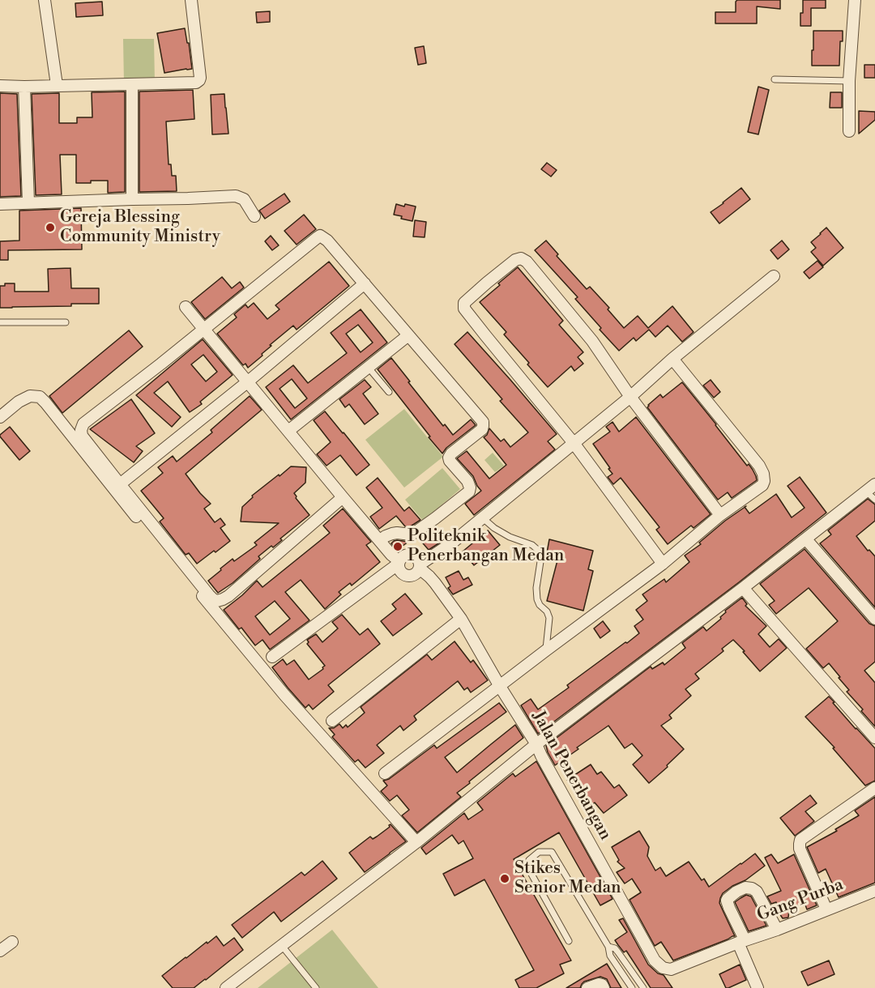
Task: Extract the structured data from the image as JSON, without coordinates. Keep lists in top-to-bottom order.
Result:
{
  "streets": {
    "street": ["Jalan Penerbangan", "Gang Purba"]
  },
  "crossings": [
    ["Jalan Penerbangan", "Gang Purba"]
  ],
  "places": ["Gereja Blessing Community Ministry", "Politeknik Penerbangan Medan", "Stikes Senior Medan"]
}
